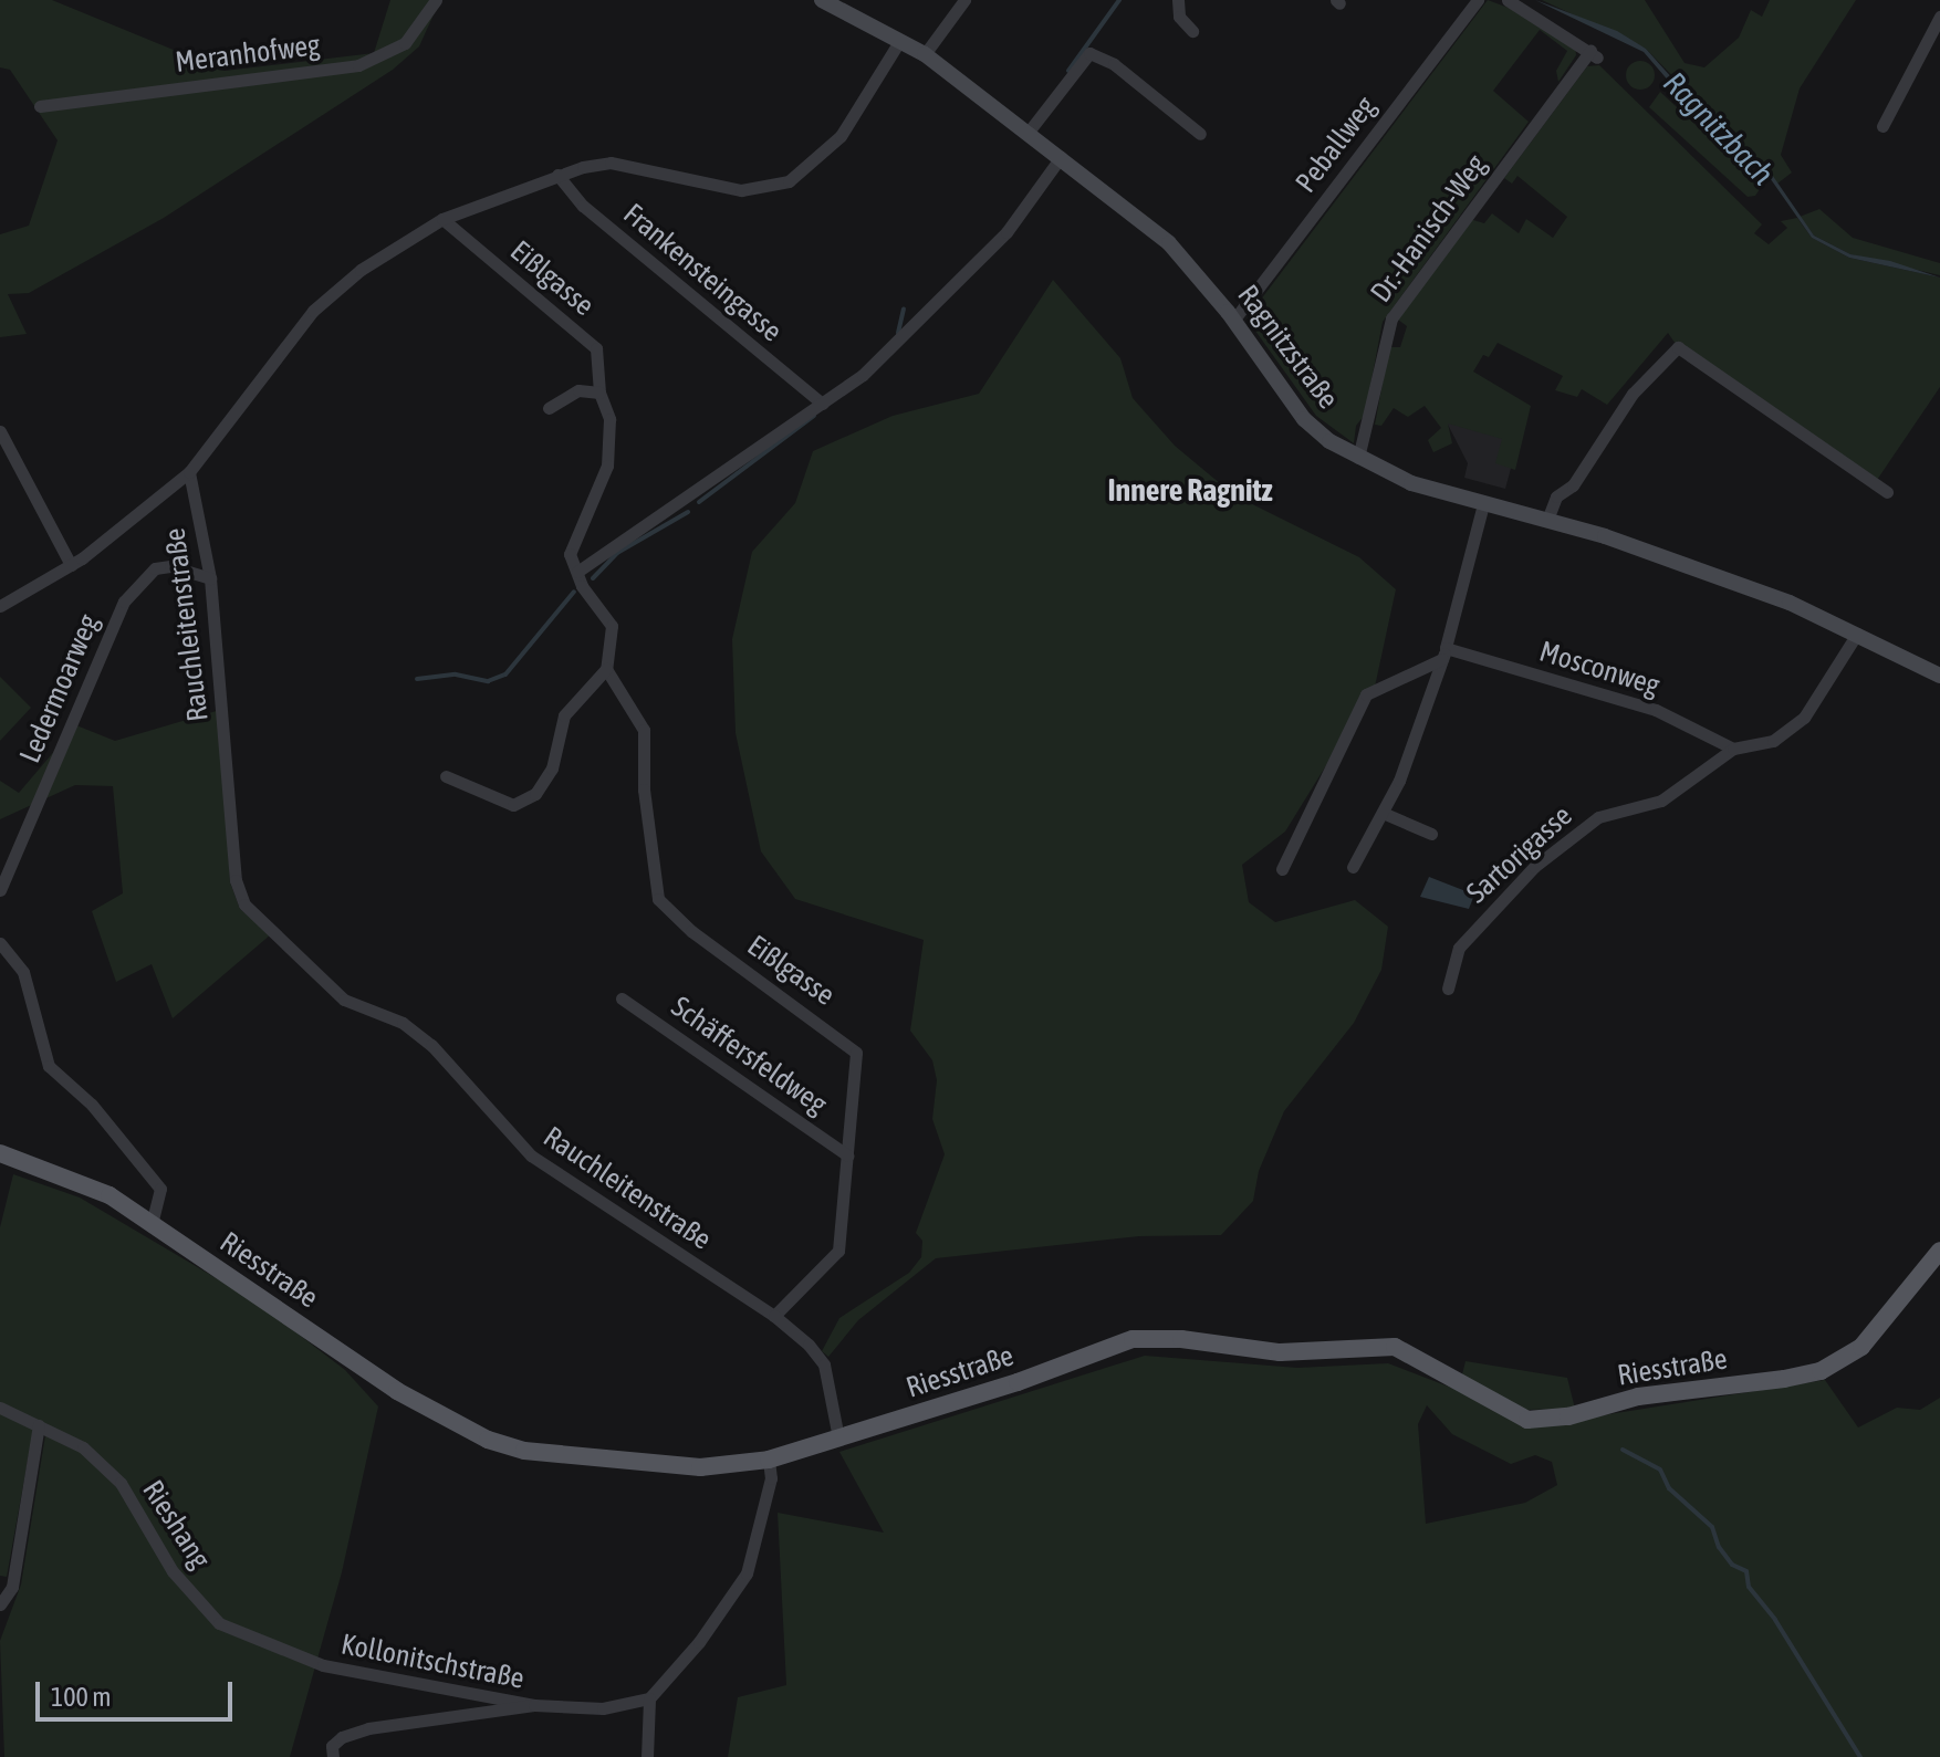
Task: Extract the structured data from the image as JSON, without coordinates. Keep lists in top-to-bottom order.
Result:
{
  "streets": {
    "main road": ["Ragnitzstraße", "Riesstraße"],
    "street": [
      "Meranhofweg",
      "Peballweg",
      "Dr.-Hanisch-Weg",
      "Frankensteingasse",
      "Eißlgasse",
      "Rauchleitenstraße",
      "Mosconweg",
      "Ledermoarweg",
      "Sartorigasse",
      "Schäffersfeldweg",
      "Rieshang",
      "Kollonitschstraße"
    ]
  },
  "crossings": [
    ["Peballweg", "Ragnitzstraße"],
    ["Dr.-Hanisch-Weg", "Ragnitzstraße"],
    ["Frankensteingasse", "Rauchleitenstraße"],
    ["Eißlgasse", "Rauchleitenstraße"],
    ["Eißlgasse", "Schäffersfeldweg"],
    ["Ragnitzstraße", "Rauchleitenstraße"],
    ["Ragnitzstraße", "Sartorigasse"],
    ["Rauchleitenstraße", "Ledermoarweg"],
    ["Rauchleitenstraße", "Riesstraße"],
    ["Mosconweg", "Sartorigasse"],
    ["Rieshang", "Kollonitschstraße"]
  ],
  "districts": ["Innere Ragnitz"],
  "water": ["Ragnitzbach"],
  "scale_bar": "100 m"
}
